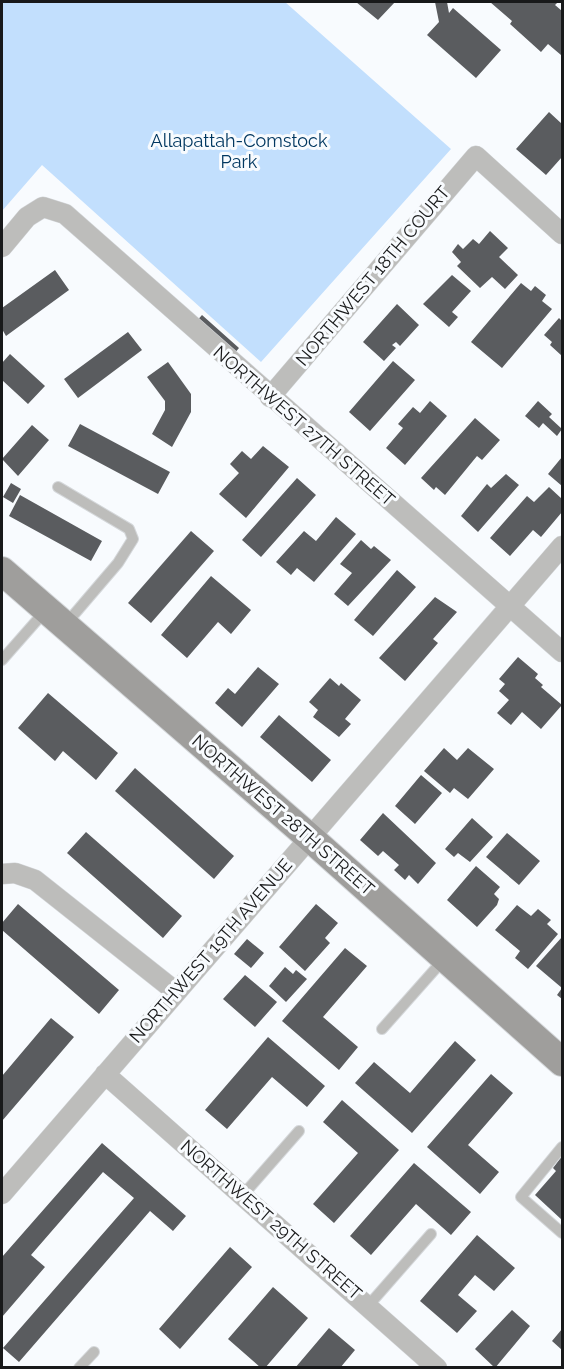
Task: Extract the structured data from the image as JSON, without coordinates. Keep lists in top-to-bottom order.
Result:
{
  "streets": {
    "street": [
      "NORTHWEST 18TH COURT",
      "NORTHWEST 27TH STREET",
      "NORTHWEST 28TH STREET",
      "NORTHWEST 19TH AVENUE",
      "NORTHWEST 29TH STREET"
    ]
  },
  "crossings": [
    ["NORTHWEST 18TH COURT", "NORTHWEST 27TH STREET"],
    ["NORTHWEST 27TH STREET", "NORTHWEST 19TH AVENUE"],
    ["NORTHWEST 28TH STREET", "NORTHWEST 19TH AVENUE"],
    ["NORTHWEST 19TH AVENUE", "NORTHWEST 29TH STREET"]
  ],
  "parks": ["Allapattah-Comstock Park"]
}
